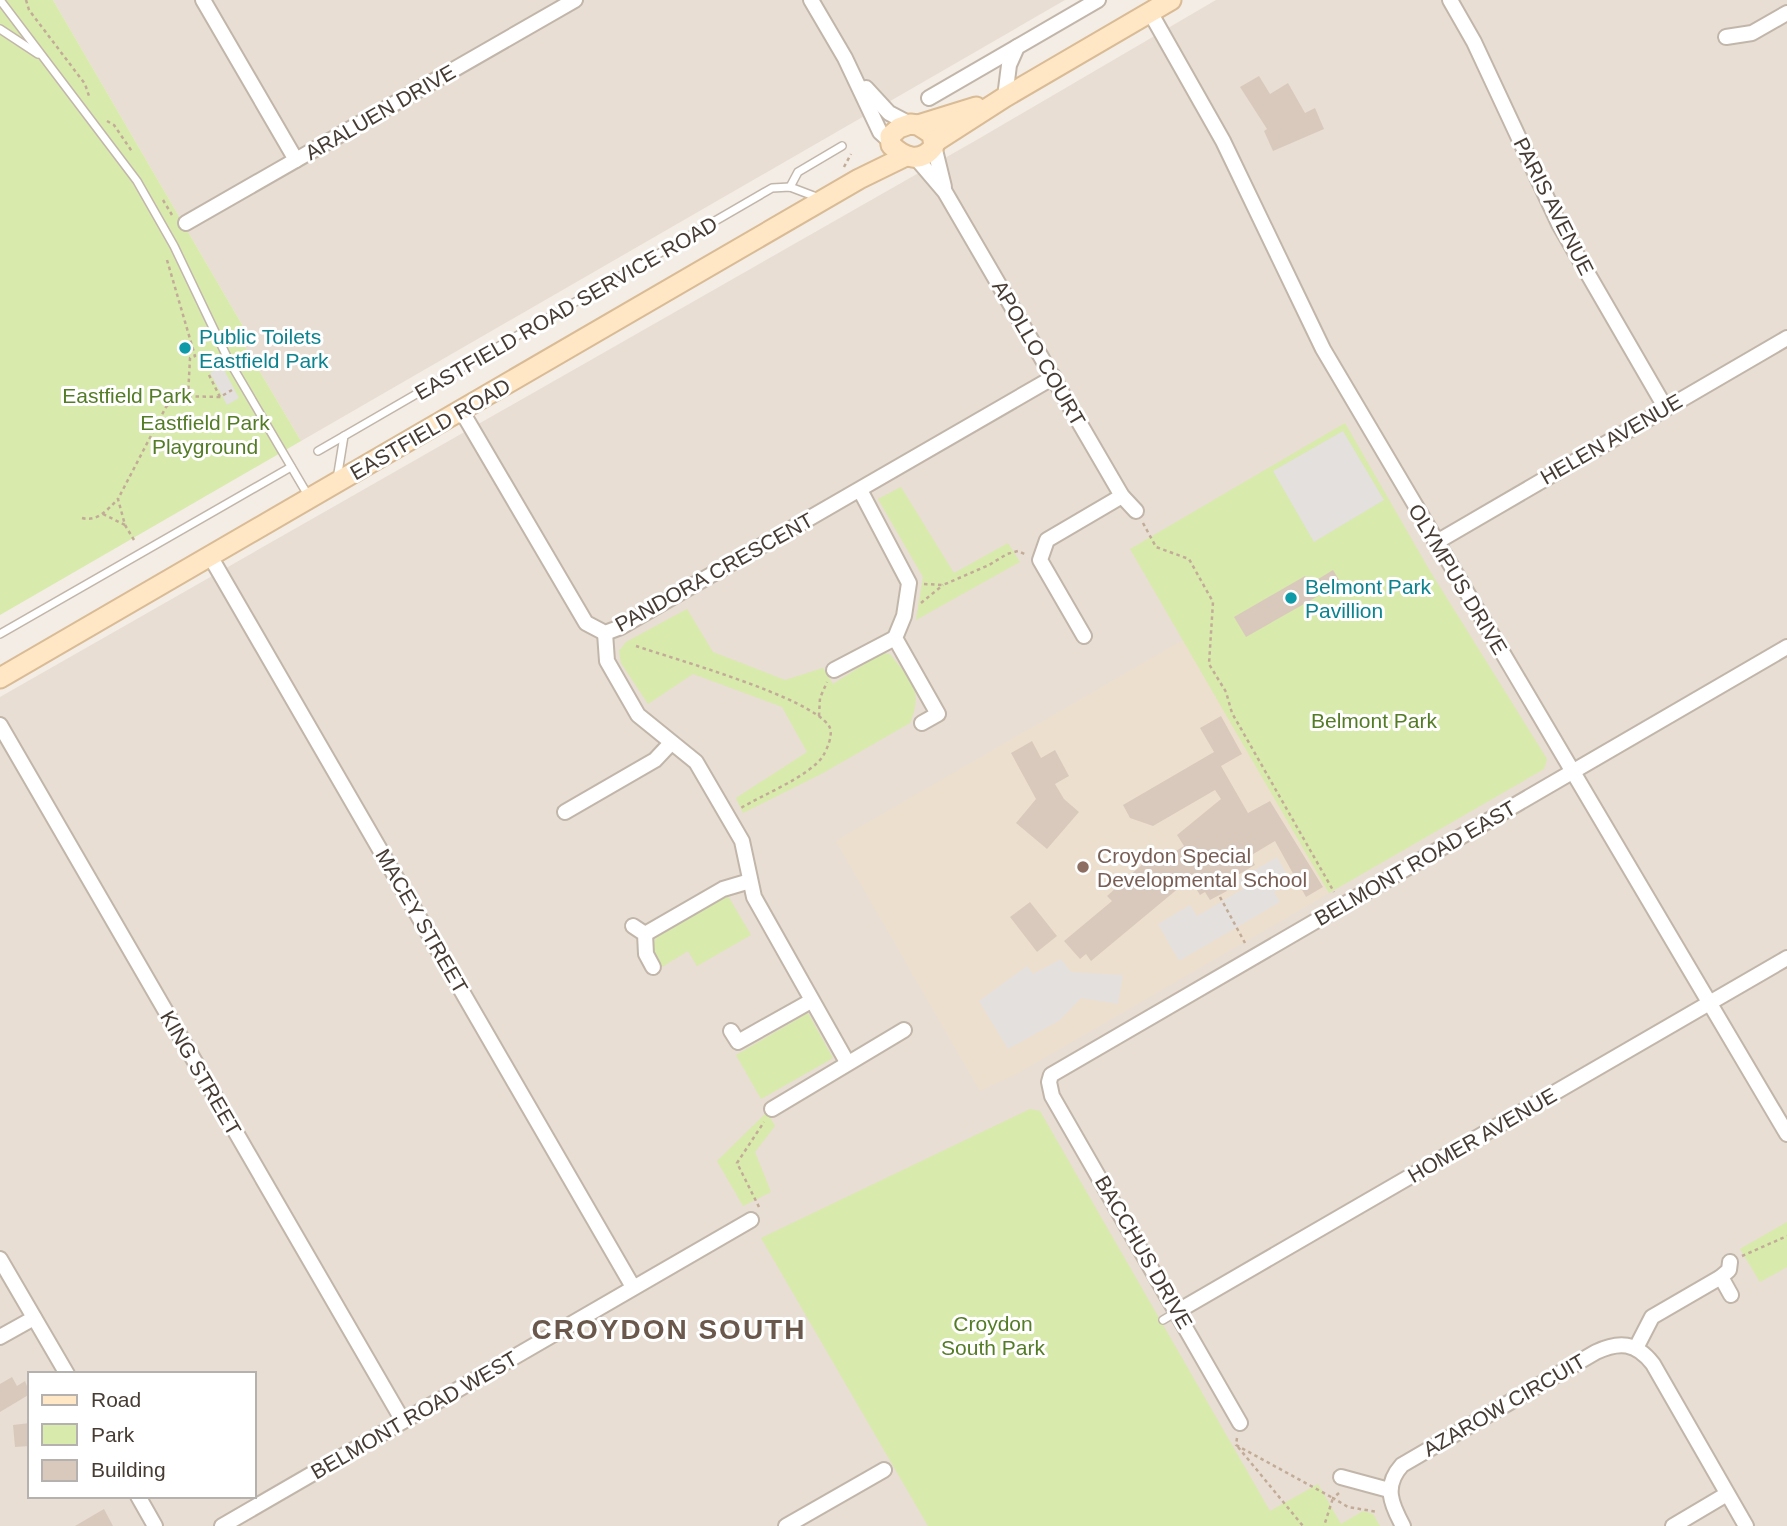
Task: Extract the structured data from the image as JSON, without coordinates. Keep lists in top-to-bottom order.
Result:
{
  "streets": {
    "main road": ["EASTFIELD ROAD"],
    "street": [
      "ARALUEN DRIVE",
      "PARIS AVENUE",
      "APOLLO COURT",
      "HELEN AVENUE",
      "PANDORA CRESCENT",
      "OLYMPUS DRIVE",
      "BELMONT ROAD EAST",
      "MACEY STREET",
      "KING STREET",
      "HOMER AVENUE",
      "BACCHUS DRIVE",
      "AZAROW CIRCUIT",
      "BELMONT ROAD WEST"
    ],
    "lane": ["EASTFIELD ROAD SERVICE ROAD"]
  },
  "crossings": [
    ["PARIS AVENUE", "HELEN AVENUE"],
    ["APOLLO COURT", "EASTFIELD ROAD"],
    ["APOLLO COURT", "PANDORA CRESCENT"],
    ["EASTFIELD ROAD", "PANDORA CRESCENT"],
    ["EASTFIELD ROAD", "MACEY STREET"],
    ["HELEN AVENUE", "OLYMPUS DRIVE"],
    ["OLYMPUS DRIVE", "BELMONT ROAD EAST"],
    ["OLYMPUS DRIVE", "HOMER AVENUE"],
    ["BELMONT ROAD EAST", "BACCHUS DRIVE"],
    ["MACEY STREET", "BELMONT ROAD WEST"],
    ["KING STREET", "BELMONT ROAD WEST"],
    ["HOMER AVENUE", "BACCHUS DRIVE"]
  ],
  "districts": ["CROYDON SOUTH"],
  "parks": [
    "Eastfield Park",
    "Eastfield Park Playground",
    "Belmont Park",
    "Croydon South Park"
  ],
  "places": ["Public Toilets Eastfield Park", "Belmont Park Pavillion", "Croydon Special Developmental School"],
  "legend": ["Road", "Park", "Building"]
}
